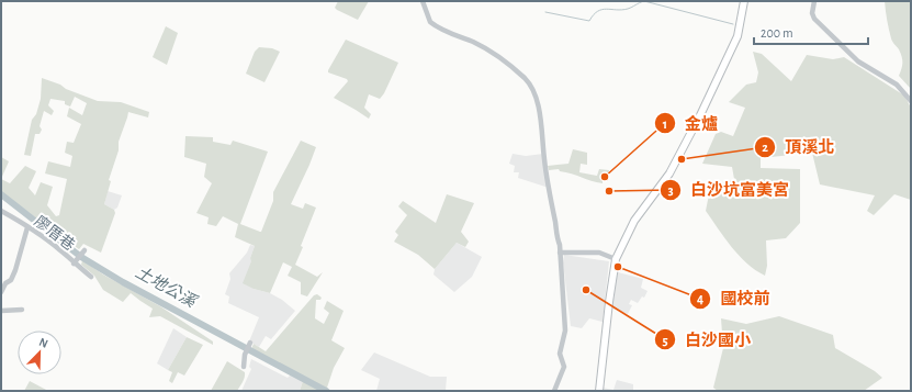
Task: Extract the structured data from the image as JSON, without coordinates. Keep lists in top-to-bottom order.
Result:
{
  "streets": {
    "street": ["廖厝巷"]
  },
  "water": ["土地公溪"],
  "places": [
    "頂溪北",
    "金爐",
    "白沙坑富美宮",
    "國校前",
    "白沙國小"
  ],
  "scale_bar": "200 m",
  "north": "top right"
}
